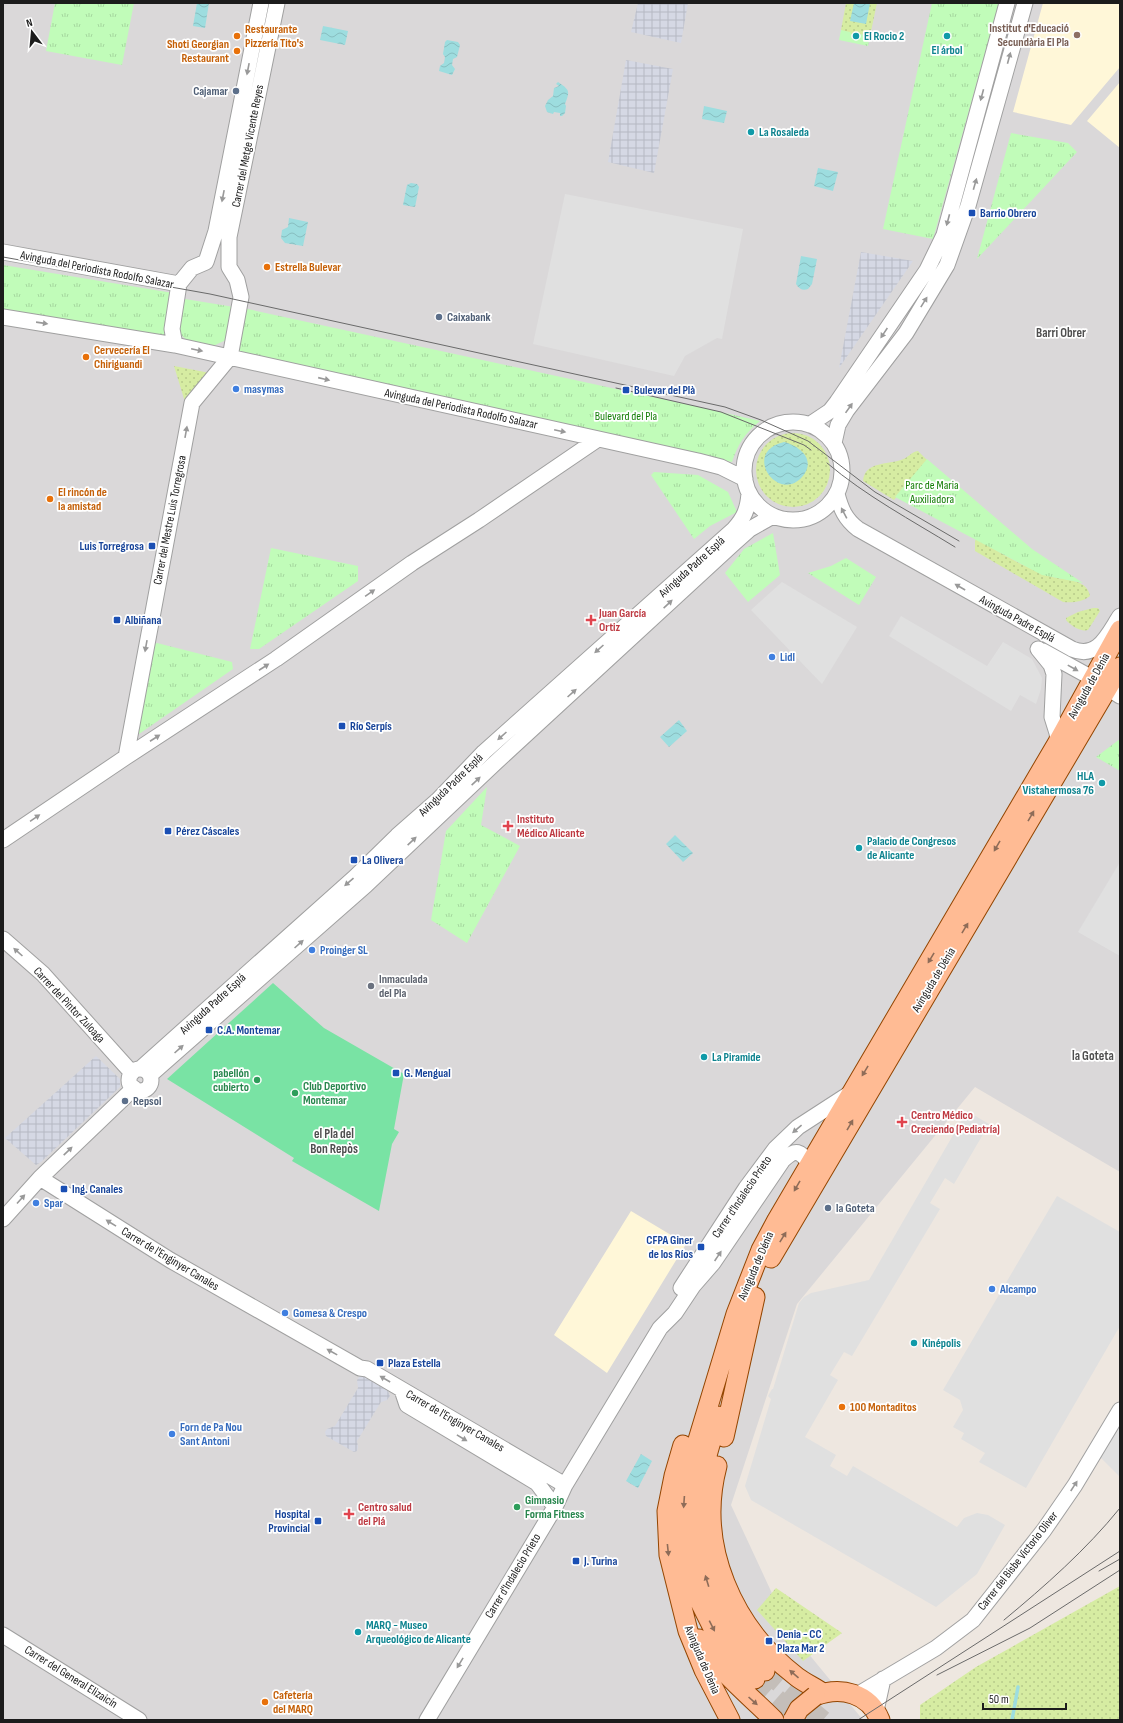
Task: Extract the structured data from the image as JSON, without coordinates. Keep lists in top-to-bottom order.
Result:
{
  "streets": {
    "main road": ["Avinguda de Dénia"],
    "street": [
      "Carrer del Metge Vicente Reyes",
      "Avinguda del Periodista Rodolfo Salazar",
      "Carrer del Mestre Luis Torregrosa",
      "Avinguda Padre Esplá",
      "Carrer del Pintor Zuloaga",
      "Carrer d'Indalecio Prieto",
      "Carrer de l'Enginyer Canales",
      "Carrer del Bisbe Victorio Oliver",
      "Carrer del General Elizaicín"
    ]
  },
  "crossings": [
    ["Carrer del Metge Vicente Reyes", "Avinguda del Periodista Rodolfo Salazar"],
    ["Carrer del Metge Vicente Reyes", "Carrer del Mestre Luis Torregrosa"],
    ["Avinguda del Periodista Rodolfo Salazar", "Carrer del Mestre Luis Torregrosa"],
    ["Avinguda del Periodista Rodolfo Salazar", "Avinguda Padre Esplá"],
    ["Avinguda Padre Esplá", "Avinguda de Dénia"],
    ["Avinguda Padre Esplá", "Carrer del Pintor Zuloaga"],
    ["Avinguda de Dénia", "Carrer d'Indalecio Prieto"],
    ["Carrer d'Indalecio Prieto", "Carrer de l'Enginyer Canales"]
  ],
  "one_way": ["Carrer del Pintor Zuloaga", "Carrer del Bisbe Victorio Oliver"],
  "districts": ["Barri Obrer", "la Goteta", "el Pla del Bon Repòs"],
  "parks": ["Bulevard del Pla", "Parc de Maria Auxiliadora"],
  "places": {
    "other": [
      "Institut d'Educació Secundària El Pla",
      "Restaurante Pizzería Tito's",
      "El Rocio 2",
      "El árbol",
      "Shoti Georgian Restaurant",
      "Cajamar",
      "La Rosaleda",
      "Estrella Bulevar",
      "Caixabank",
      "Cervecería El Chiriguandi",
      "masymas",
      "El rincón de la amistad",
      "Lidl",
      "HLA Vistahermosa 76",
      "Palacio de Congresos de Alicante",
      "Proinger SL",
      "Inmaculada del Pla",
      "La Piramide",
      "pabellón cubierto",
      "Club Deportivo Montemar",
      "Repsol",
      "Spar",
      "la Goteta",
      "Alcampo",
      "Gomesa & Crespo",
      "Kinépolis",
      "100 Montaditos",
      "Forn de Pa Nou Sant Antoni",
      "Gimnasio Forma Fitness",
      "MARQ - Museo Arqueológico de Alicante",
      "Cafetería del MARQ"
    ],
    "transit": [
      "Barrio Obrero",
      "Bulevar del Plà",
      "Luis Torregrosa",
      "Albiñana",
      "Río Serpís",
      "Pérez Cáscales",
      "La Olivera",
      "C.A. Montemar",
      "G. Mengual",
      "Ing. Canales",
      "CFPA Giner de los Ríos",
      "Plaza Estella",
      "Hospital Provincial",
      "J. Turina",
      "Denia - CC Plaza Mar 2"
    ],
    "health": [
      "Juan García Ortiz",
      "Instituto Médico Alicante",
      "Centro Médico Creciendo (Pediatría)",
      "Centro salud del Plá"
    ]
  },
  "scale_bar": "50 m",
  "north": "top"
}
